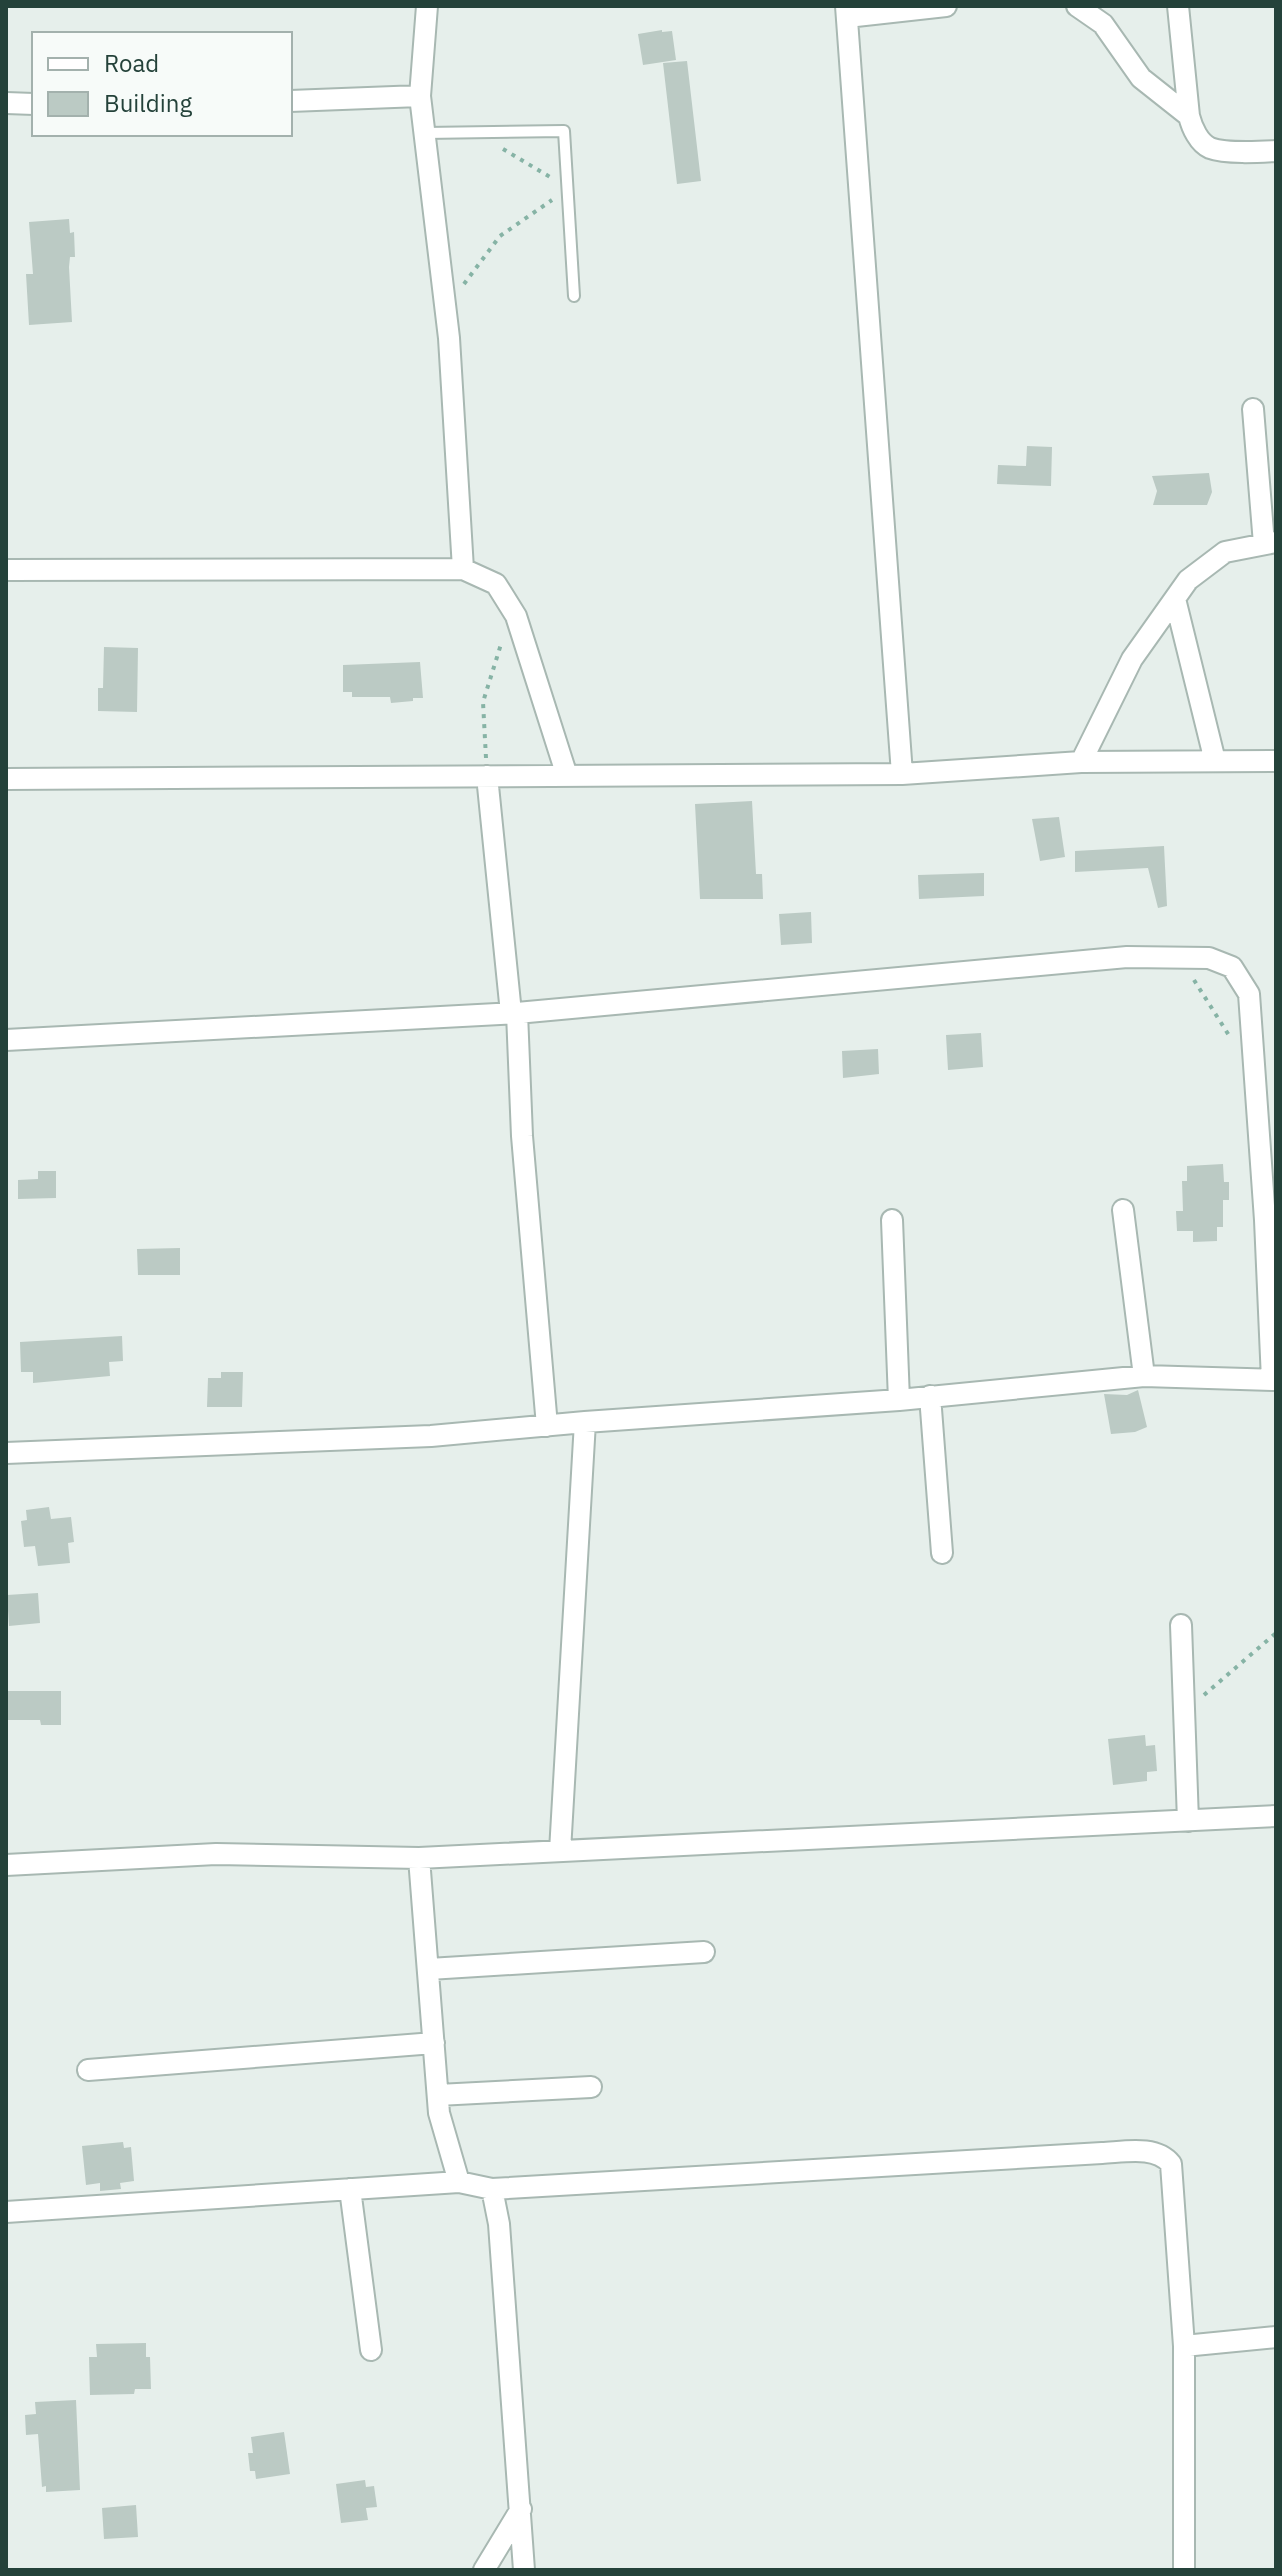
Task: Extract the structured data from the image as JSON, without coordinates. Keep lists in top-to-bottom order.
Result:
{
  "legend": ["Road", "Building"]
}
